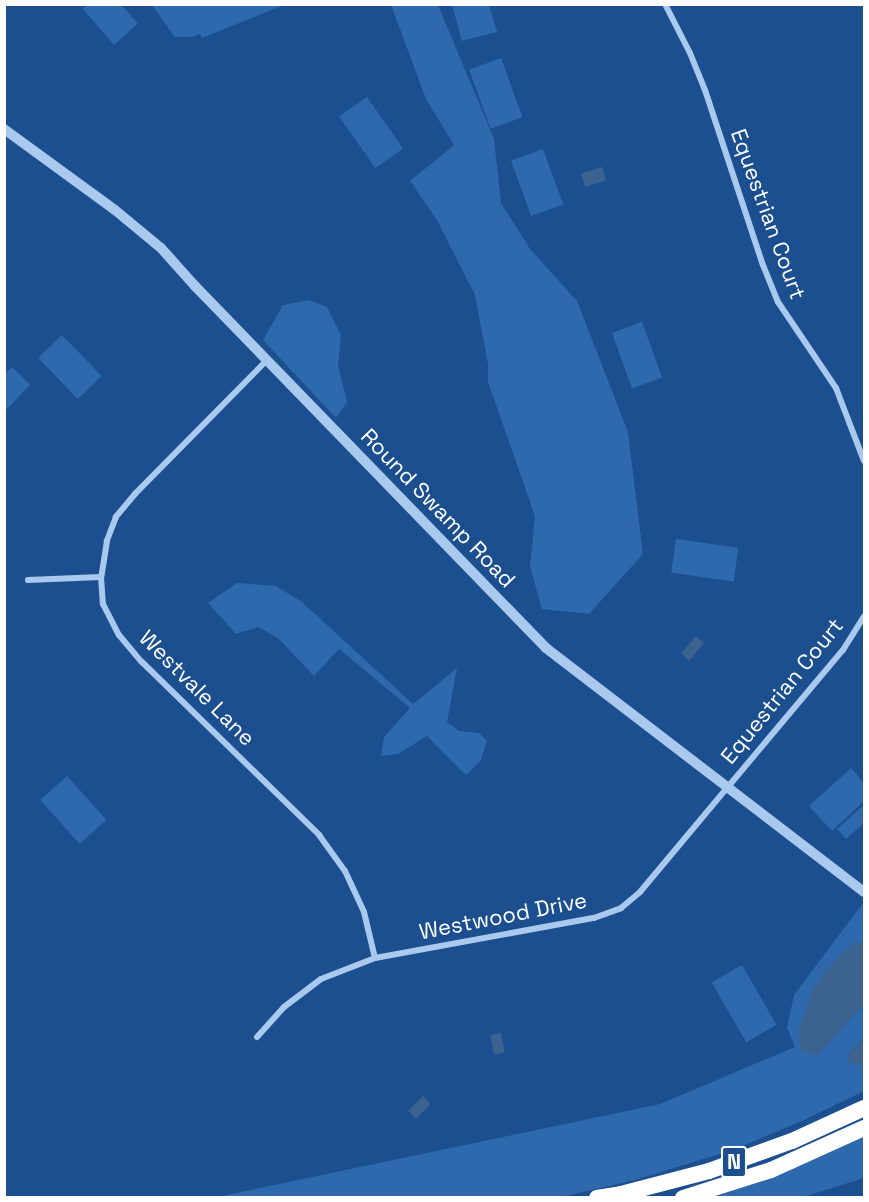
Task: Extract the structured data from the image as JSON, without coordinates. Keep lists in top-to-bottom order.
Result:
{
  "streets": {
    "highway": ["N"],
    "street": [
      "Equestrian Court",
      "Round Swamp Road",
      "Westvale Lane",
      "Westwood Drive"
    ]
  },
  "crossings": [
    ["Equestrian Court", "Round Swamp Road"],
    ["Equestrian Court", "Westwood Drive"],
    ["Round Swamp Road", "Westvale Lane"],
    ["Round Swamp Road", "Westwood Drive"],
    ["Westvale Lane", "Westwood Drive"]
  ]
}
